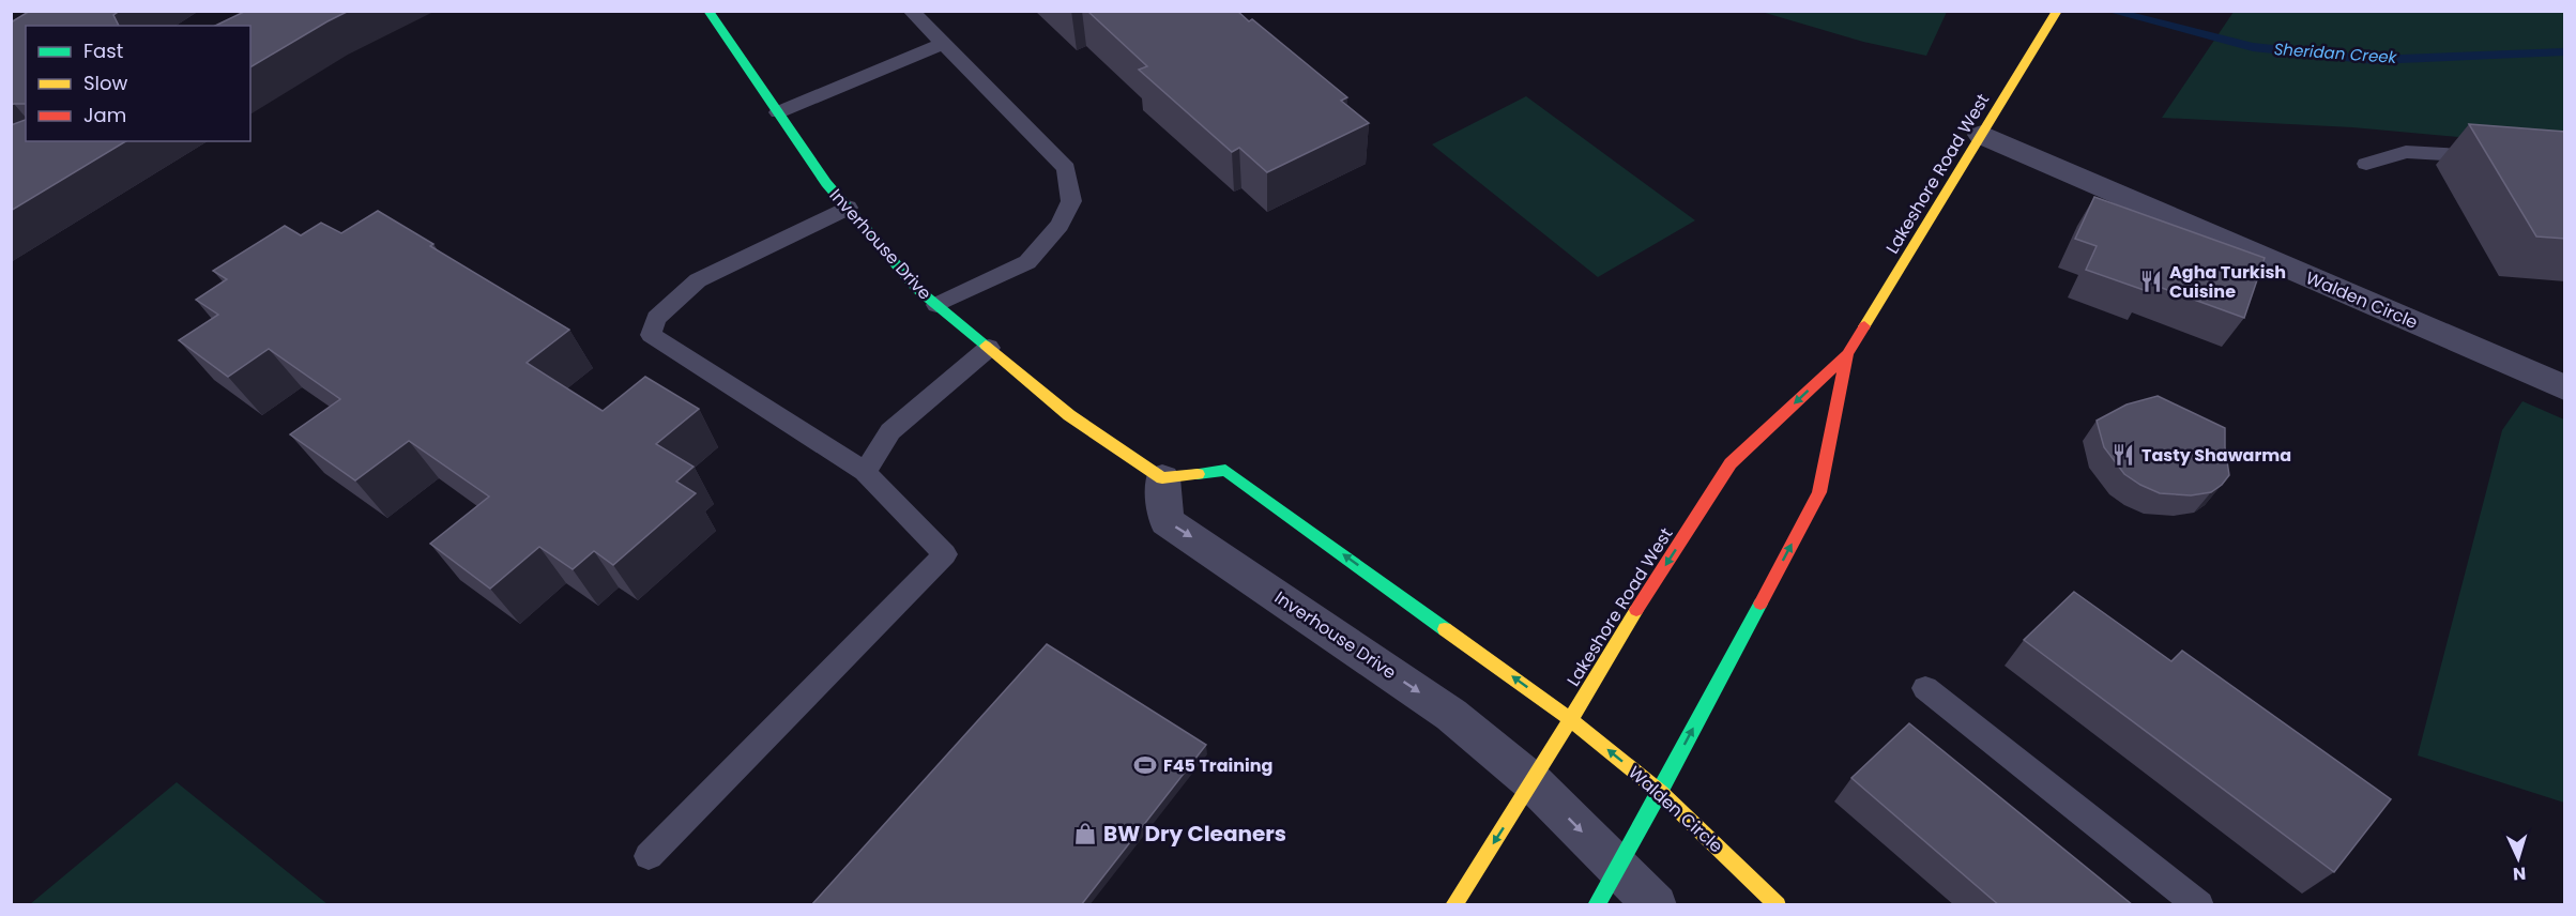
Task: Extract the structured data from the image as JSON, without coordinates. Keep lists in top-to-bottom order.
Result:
{
  "streets": {
    "main road": ["Lakeshore Road West", "Inverhouse Drive", "Walden Circle"]
  },
  "crossings": [
    ["Lakeshore Road West", "Inverhouse Drive"],
    ["Lakeshore Road West", "Walden Circle"]
  ],
  "water": ["Sheridan Creek"],
  "places": {
    "restaurant": ["Agha Turkish Cuisine", "Tasty Shawarma"],
    "sports": ["F45 Training"],
    "shop": ["BW Dry Cleaners"]
  },
  "legend": ["Fast", "Slow", "Jam"],
  "north": "bottom"
}
